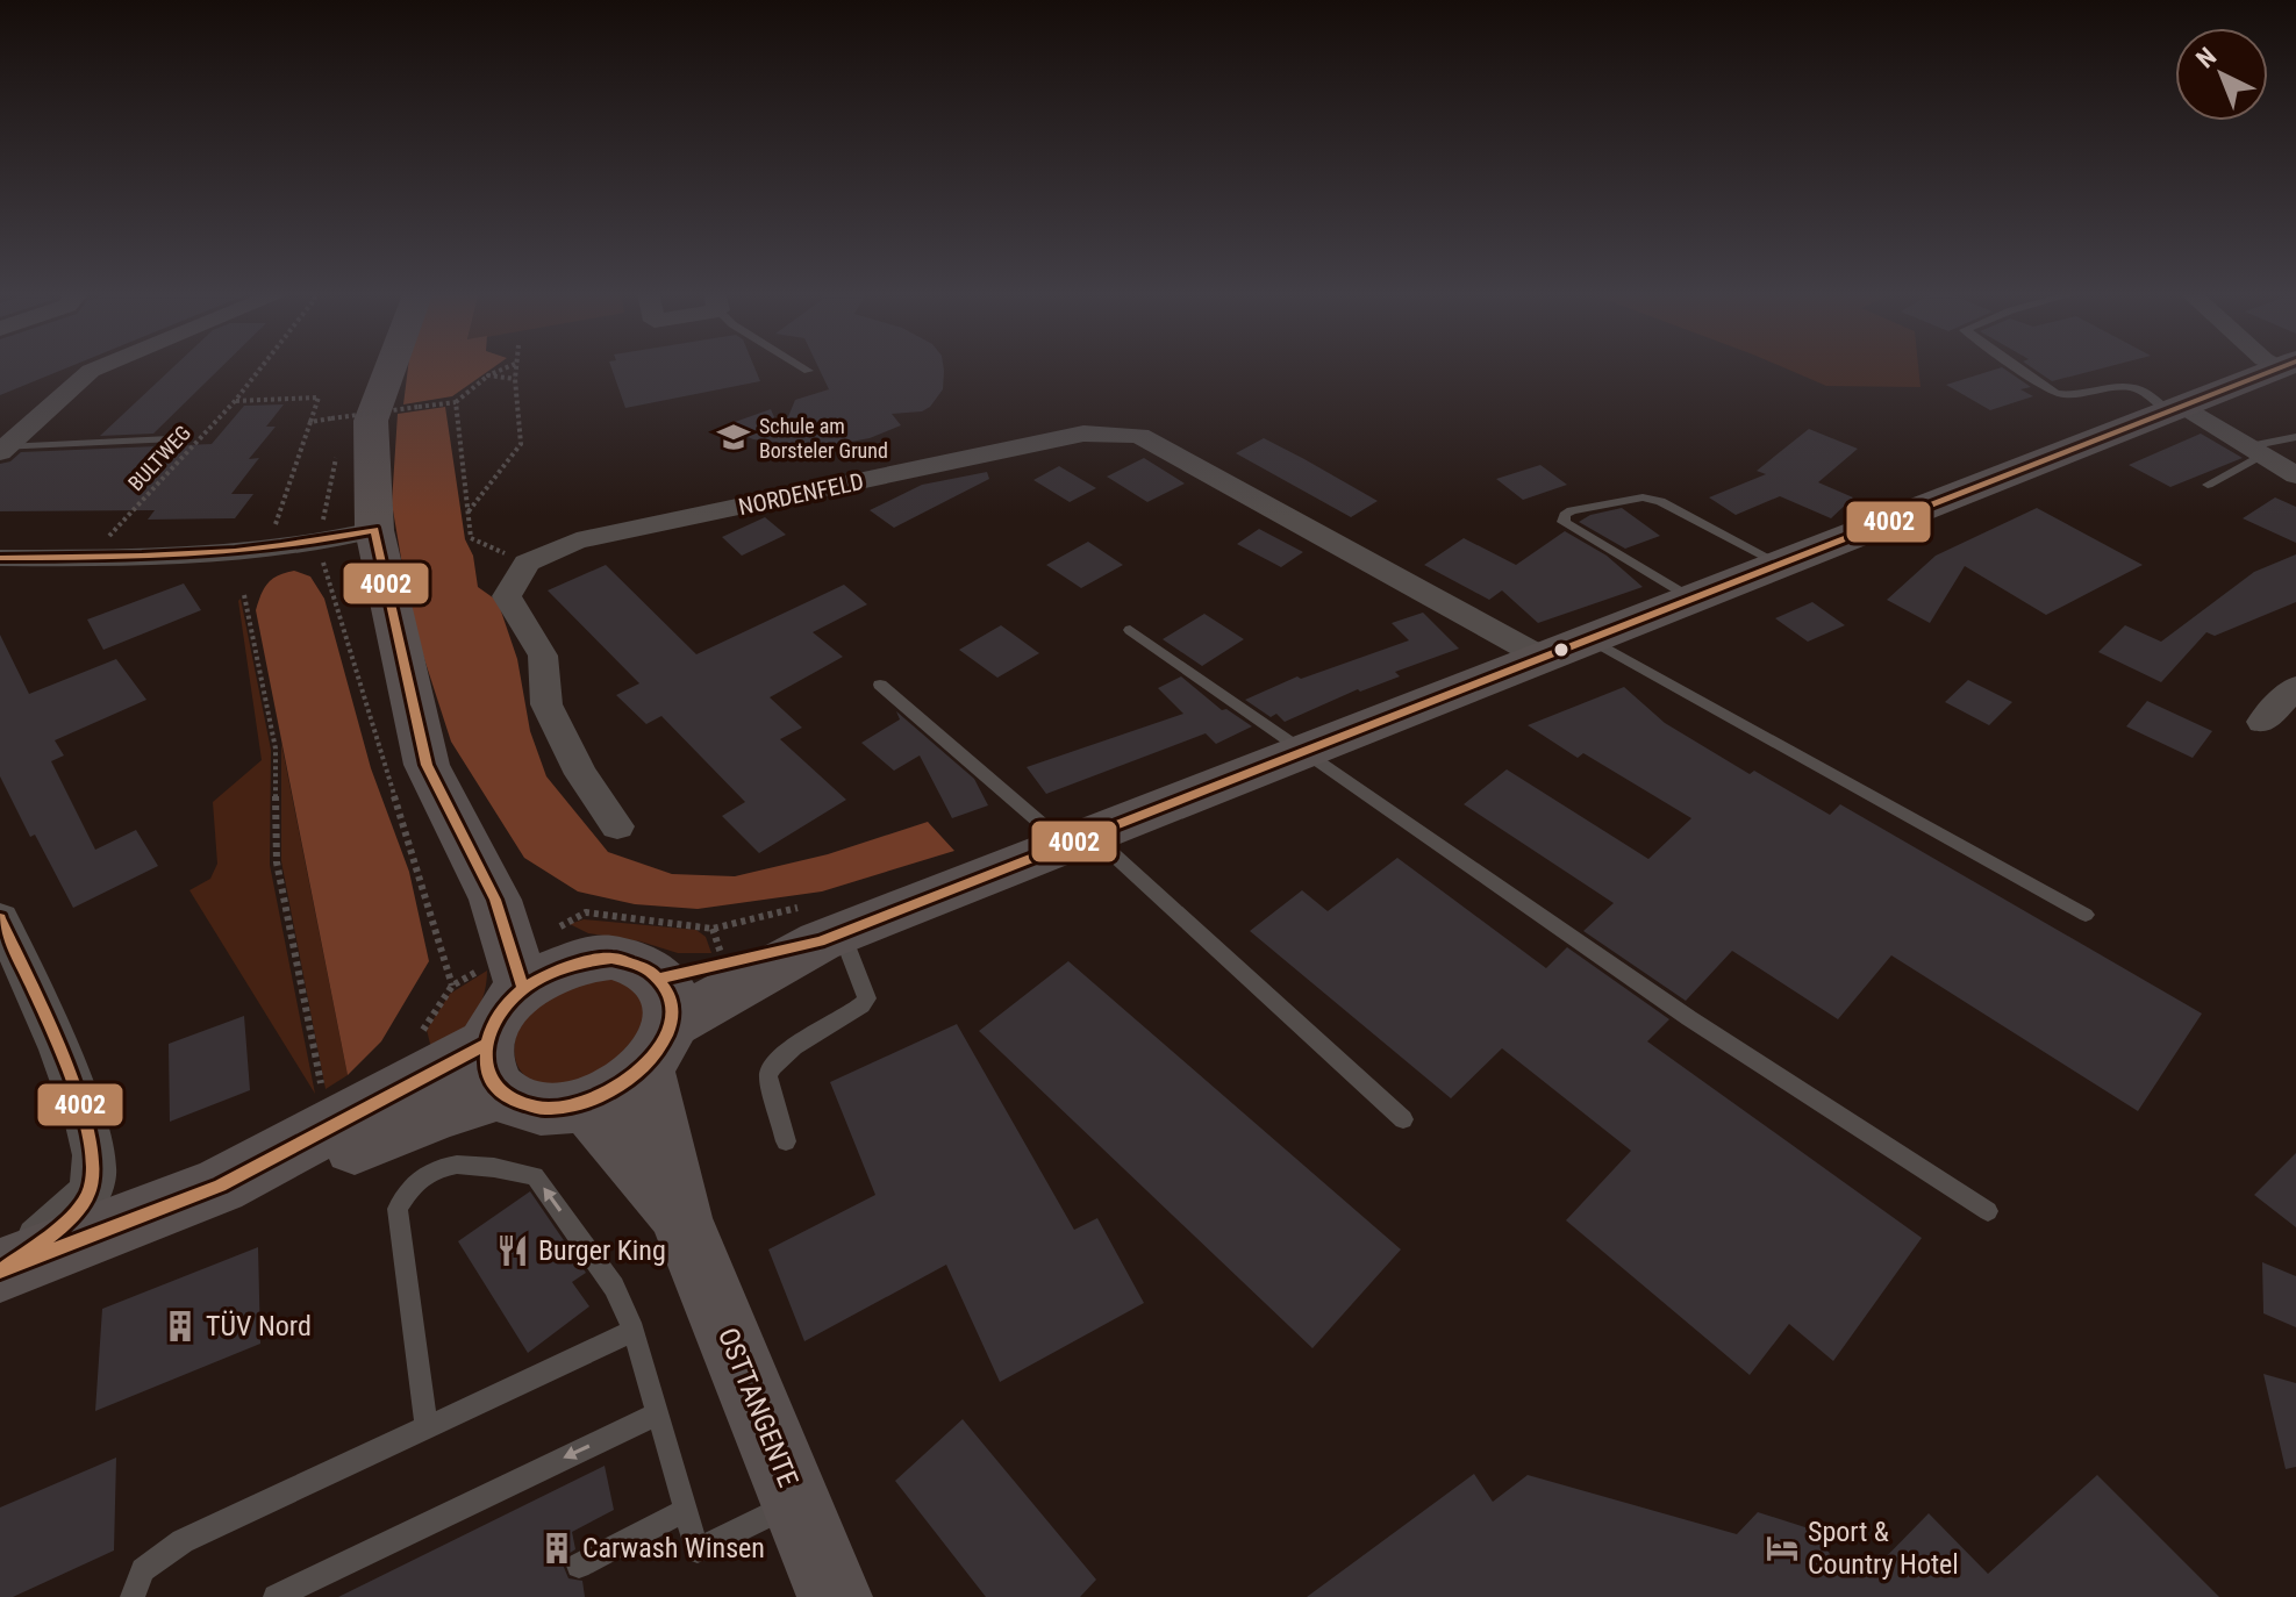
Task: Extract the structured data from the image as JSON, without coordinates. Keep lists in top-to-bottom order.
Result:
{
  "streets": {
    "main road": ["OSTTANGENTE"],
    "street": ["NORDENFELD"],
    "path": ["BULTWEG"]
  },
  "places": {
    "school or university": ["Schule am Borsteler Grund"],
    "restaurant": ["Burger King"],
    "building": ["TÜV Nord", "Carwash Winsen"],
    "hotel": ["Sport & Country Hotel"]
  },
  "lines": ["transit line 4002"],
  "north": "top left"
}
